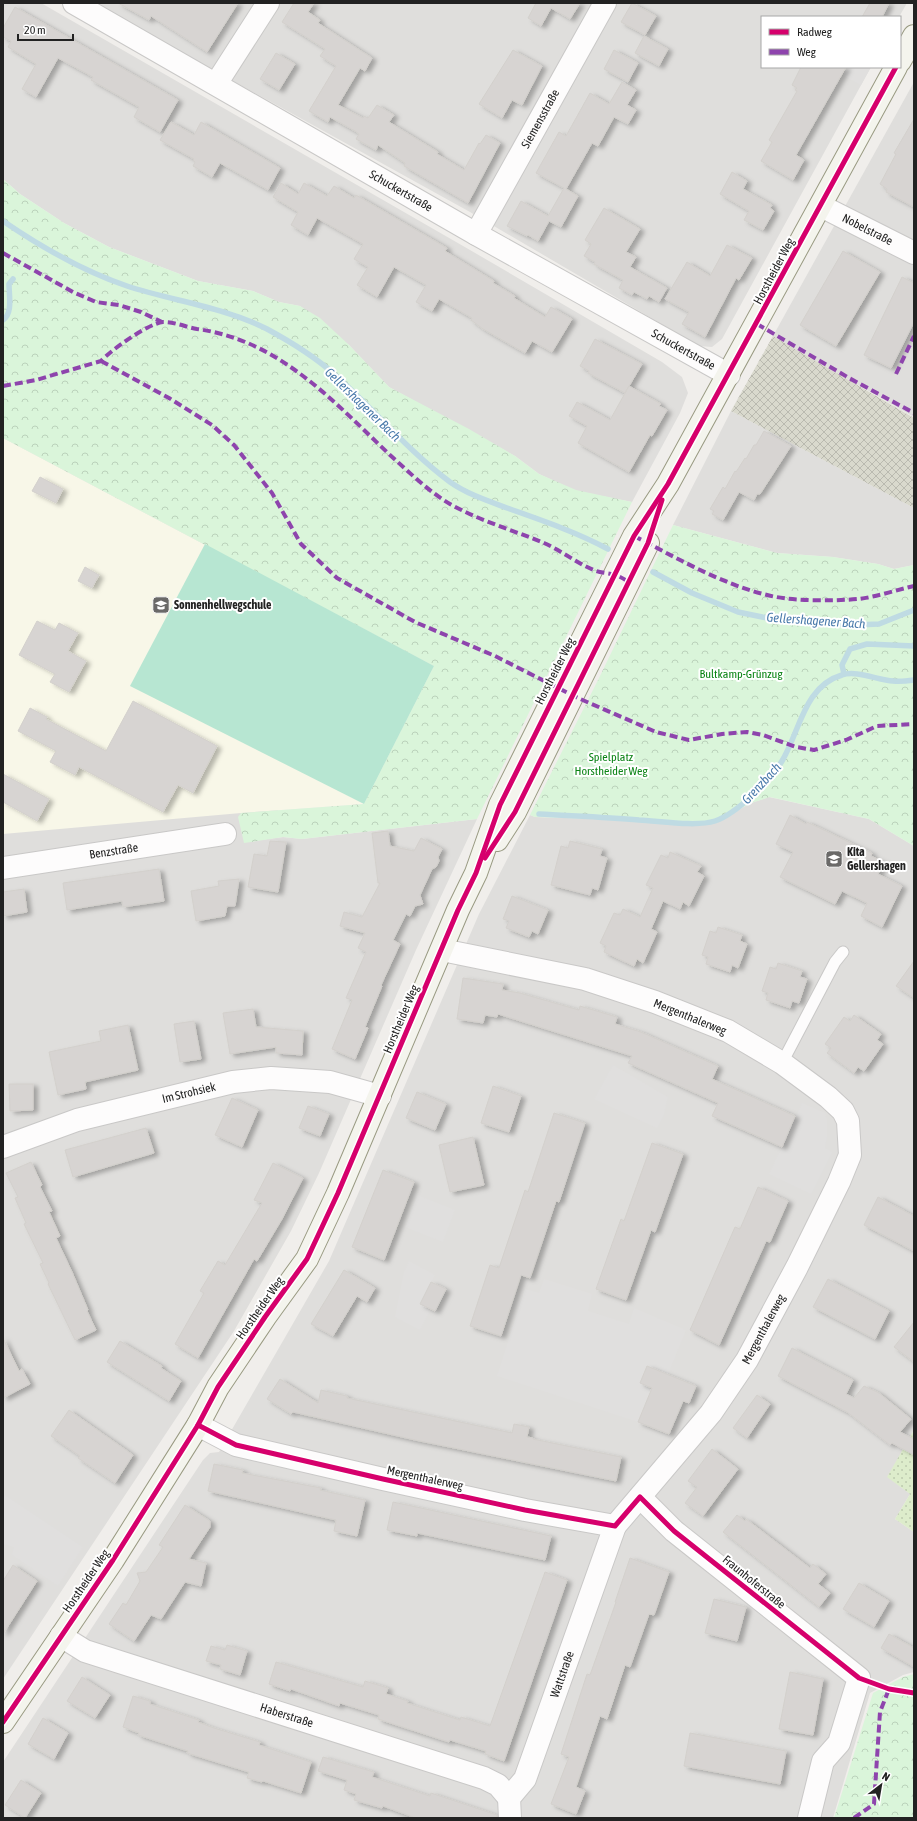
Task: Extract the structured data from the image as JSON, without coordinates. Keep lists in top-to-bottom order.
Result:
{
  "streets": {
    "street": [
      "Siemensstraße",
      "Schuckertstraße",
      "Nobelstraße",
      "Horstheider Weg",
      "Benzstraße",
      "Mergenthalerweg",
      "Im Strohsiek",
      "Fraunhoferstraße",
      "Wattstraße",
      "Haberstraße"
    ]
  },
  "crossings": [
    ["Siemensstraße", "Schuckertstraße"],
    ["Schuckertstraße", "Horstheider Weg"],
    ["Nobelstraße", "Horstheider Weg"],
    ["Horstheider Weg", "Mergenthalerweg"],
    ["Horstheider Weg", "Im Strohsiek"],
    ["Horstheider Weg", "Haberstraße"],
    ["Mergenthalerweg", "Fraunhoferstraße"],
    ["Mergenthalerweg", "Wattstraße"],
    ["Wattstraße", "Haberstraße"]
  ],
  "water": ["Gellershagener Bach", "Grenzbach"],
  "parks": ["Bultkamp-Grünzug", "Spielplatz Horstheider Weg"],
  "places": {
    "school or university": ["Sonnenhellwegschule", "Kita Gellershagen"]
  },
  "legend": ["Radweg", "Weg"],
  "scale_bar": "20 m",
  "north": "top right"
}
